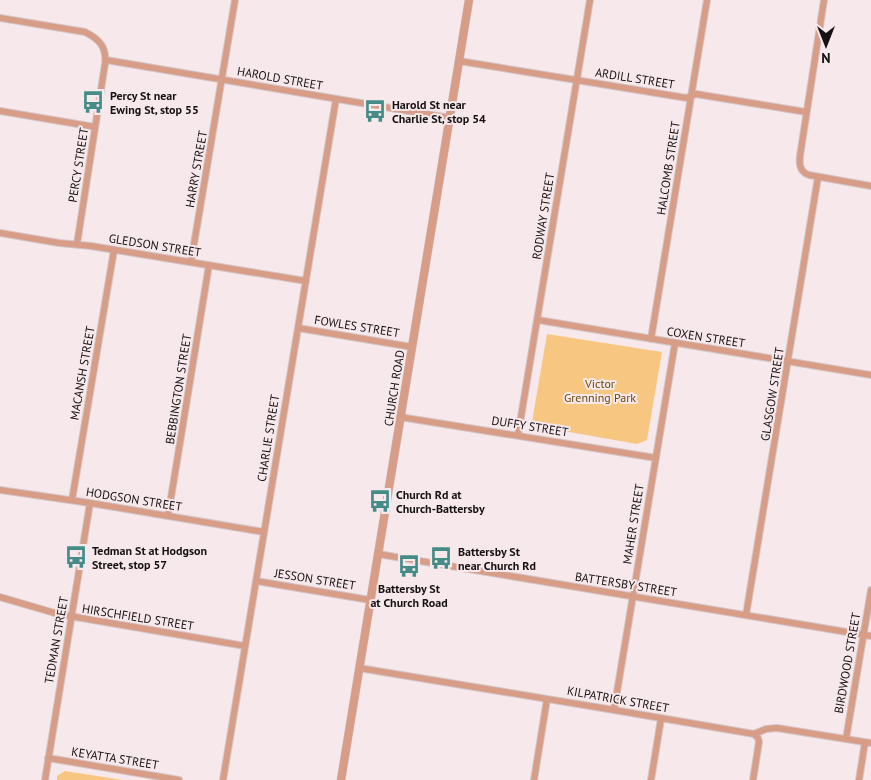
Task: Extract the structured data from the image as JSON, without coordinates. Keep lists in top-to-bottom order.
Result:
{
  "streets": {
    "street": [
      "HAROLD STREET",
      "ARDILL STREET",
      "PERCY STREET",
      "HALCOMB STREET",
      "HARRY STREET",
      "RODWAY STREET",
      "GLEDSON STREET",
      "FOWLES STREET",
      "COXEN STREET",
      "MACANSH STREET",
      "CHURCH ROAD",
      "BEBBINGTON STREET",
      "GLASGOW STREET",
      "DUFFY STREET",
      "CHARLIE STREET",
      "HODGSON STREET",
      "MAHER STREET",
      "JESSON STREET",
      "BATTERSBY STREET",
      "HIRSCHFIELD STREET",
      "TEDMAN STREET",
      "BIRDWOOD STREET",
      "KILPATRICK STREET",
      "KEYATTA STREET"
    ]
  },
  "crossings": [
    ["HAROLD STREET", "PERCY STREET"],
    ["HAROLD STREET", "HARRY STREET"],
    ["HAROLD STREET", "CHURCH ROAD"],
    ["HAROLD STREET", "CHARLIE STREET"],
    ["ARDILL STREET", "HALCOMB STREET"],
    ["ARDILL STREET", "RODWAY STREET"],
    ["ARDILL STREET", "CHURCH ROAD"],
    ["PERCY STREET", "GLEDSON STREET"],
    ["HALCOMB STREET", "COXEN STREET"],
    ["HARRY STREET", "GLEDSON STREET"],
    ["RODWAY STREET", "COXEN STREET"],
    ["RODWAY STREET", "DUFFY STREET"],
    ["GLEDSON STREET", "MACANSH STREET"],
    ["GLEDSON STREET", "BEBBINGTON STREET"],
    ["GLEDSON STREET", "CHARLIE STREET"],
    ["FOWLES STREET", "CHURCH ROAD"],
    ["FOWLES STREET", "CHARLIE STREET"],
    ["COXEN STREET", "GLASGOW STREET"],
    ["COXEN STREET", "MAHER STREET"],
    ["MACANSH STREET", "HODGSON STREET"],
    ["CHURCH ROAD", "DUFFY STREET"],
    ["CHURCH ROAD", "JESSON STREET"],
    ["CHURCH ROAD", "BATTERSBY STREET"],
    ["CHURCH ROAD", "KILPATRICK STREET"],
    ["BEBBINGTON STREET", "HODGSON STREET"],
    ["GLASGOW STREET", "BATTERSBY STREET"],
    ["DUFFY STREET", "MAHER STREET"],
    ["CHARLIE STREET", "HODGSON STREET"],
    ["CHARLIE STREET", "JESSON STREET"],
    ["CHARLIE STREET", "HIRSCHFIELD STREET"],
    ["HODGSON STREET", "TEDMAN STREET"],
    ["MAHER STREET", "BATTERSBY STREET"],
    ["MAHER STREET", "KILPATRICK STREET"],
    ["BATTERSBY STREET", "BIRDWOOD STREET"],
    ["HIRSCHFIELD STREET", "TEDMAN STREET"],
    ["TEDMAN STREET", "KEYATTA STREET"],
    ["BIRDWOOD STREET", "KILPATRICK STREET"]
  ],
  "parks": ["Victor Grenning Park"],
  "places": {
    "bus stop": [
      "Percy St near Ewing St, stop 55",
      "Harold St near Charlie St, stop 54",
      "Church Rd at Church-Battersby",
      "Tedman St at Hodgson Street, stop 57",
      "Battersby St near Church Rd",
      "Battersby St at Church Road"
    ]
  },
  "north": "bottom"
}
